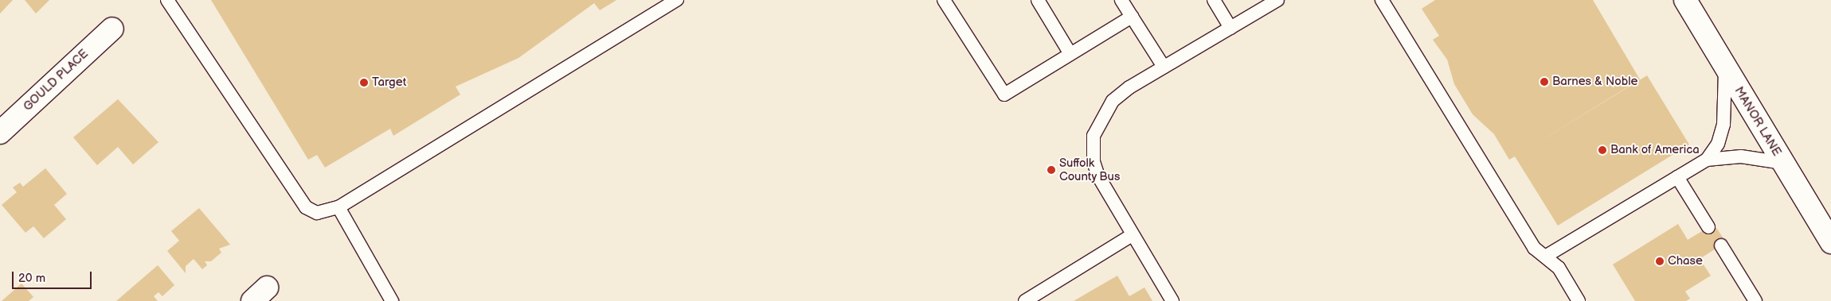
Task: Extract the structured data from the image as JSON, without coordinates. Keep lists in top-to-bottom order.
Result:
{
  "streets": {
    "street": ["GOULD PLACE", "MANOR LANE"]
  },
  "places": [
    "Barnes & Noble",
    "Target",
    "Bank of America",
    "Suffolk County Bus",
    "Chase"
  ],
  "scale_bar": "20 m"
}
